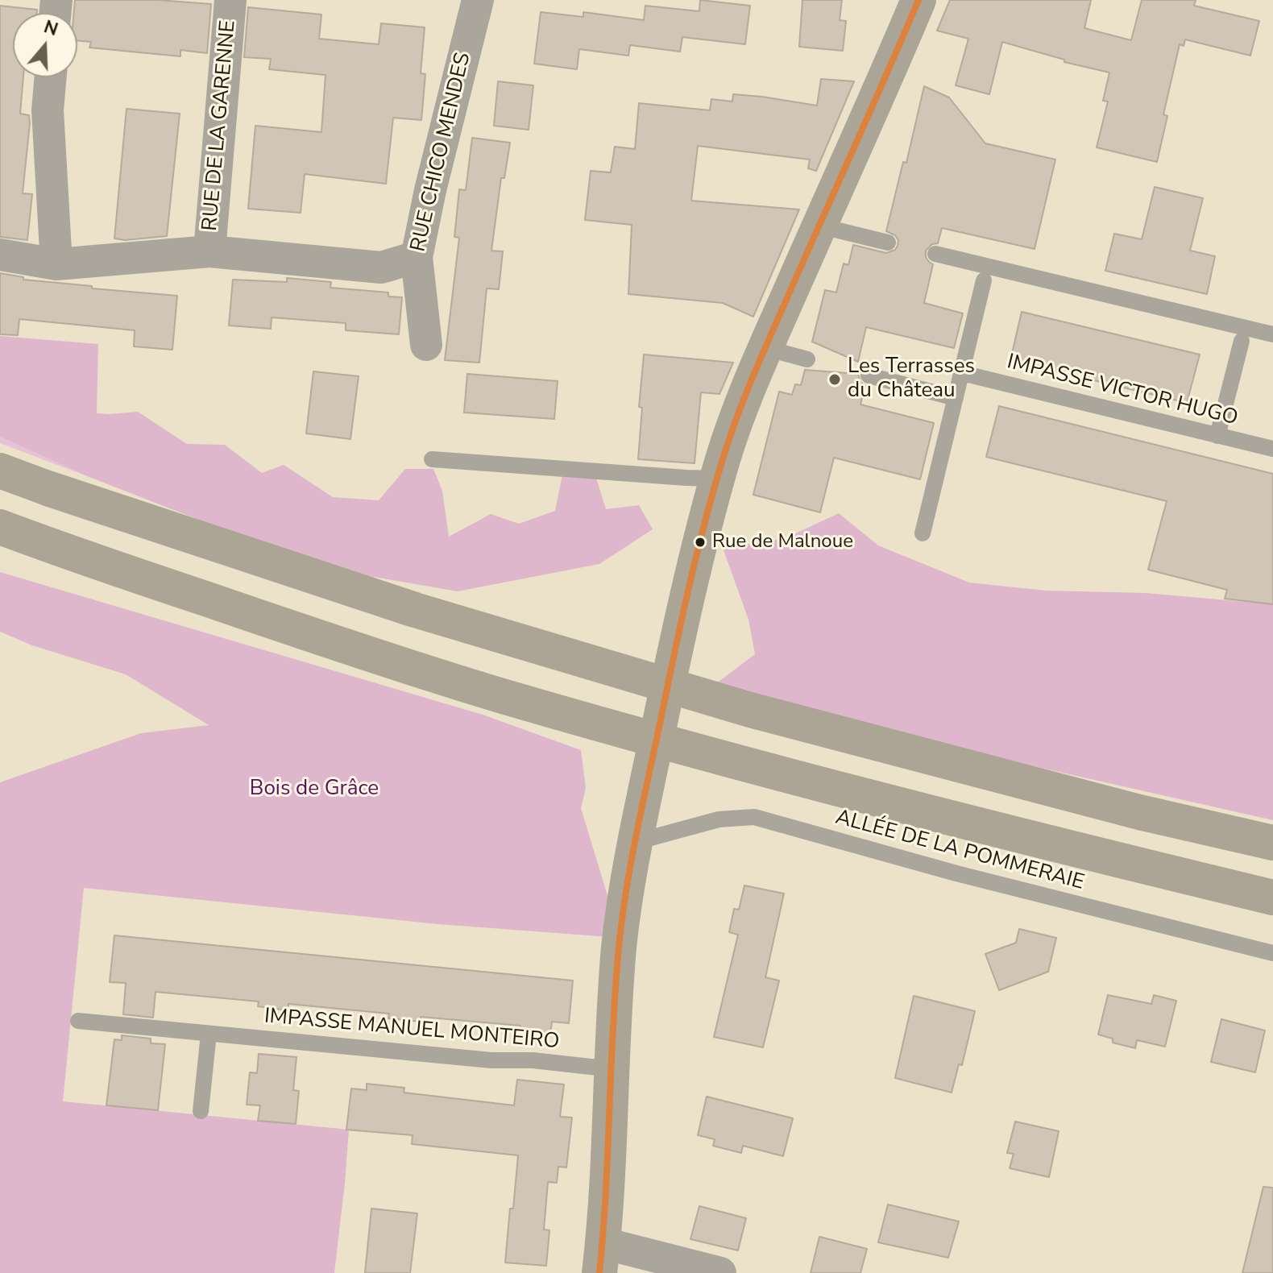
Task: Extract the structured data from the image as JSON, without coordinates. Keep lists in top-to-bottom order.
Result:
{
  "streets": {
    "street": ["RUE DE LA GARENNE", "RUE CHICO MENDES"],
    "lane": ["IMPASSE VICTOR HUGO", "ALLÉE DE LA POMMERAIE", "IMPASSE MANUEL MONTEIRO"]
  },
  "parks": ["Bois de Grâce"],
  "places": ["Les Terrasses du Château", "Rue de Malnoue"],
  "north": "top"
}
